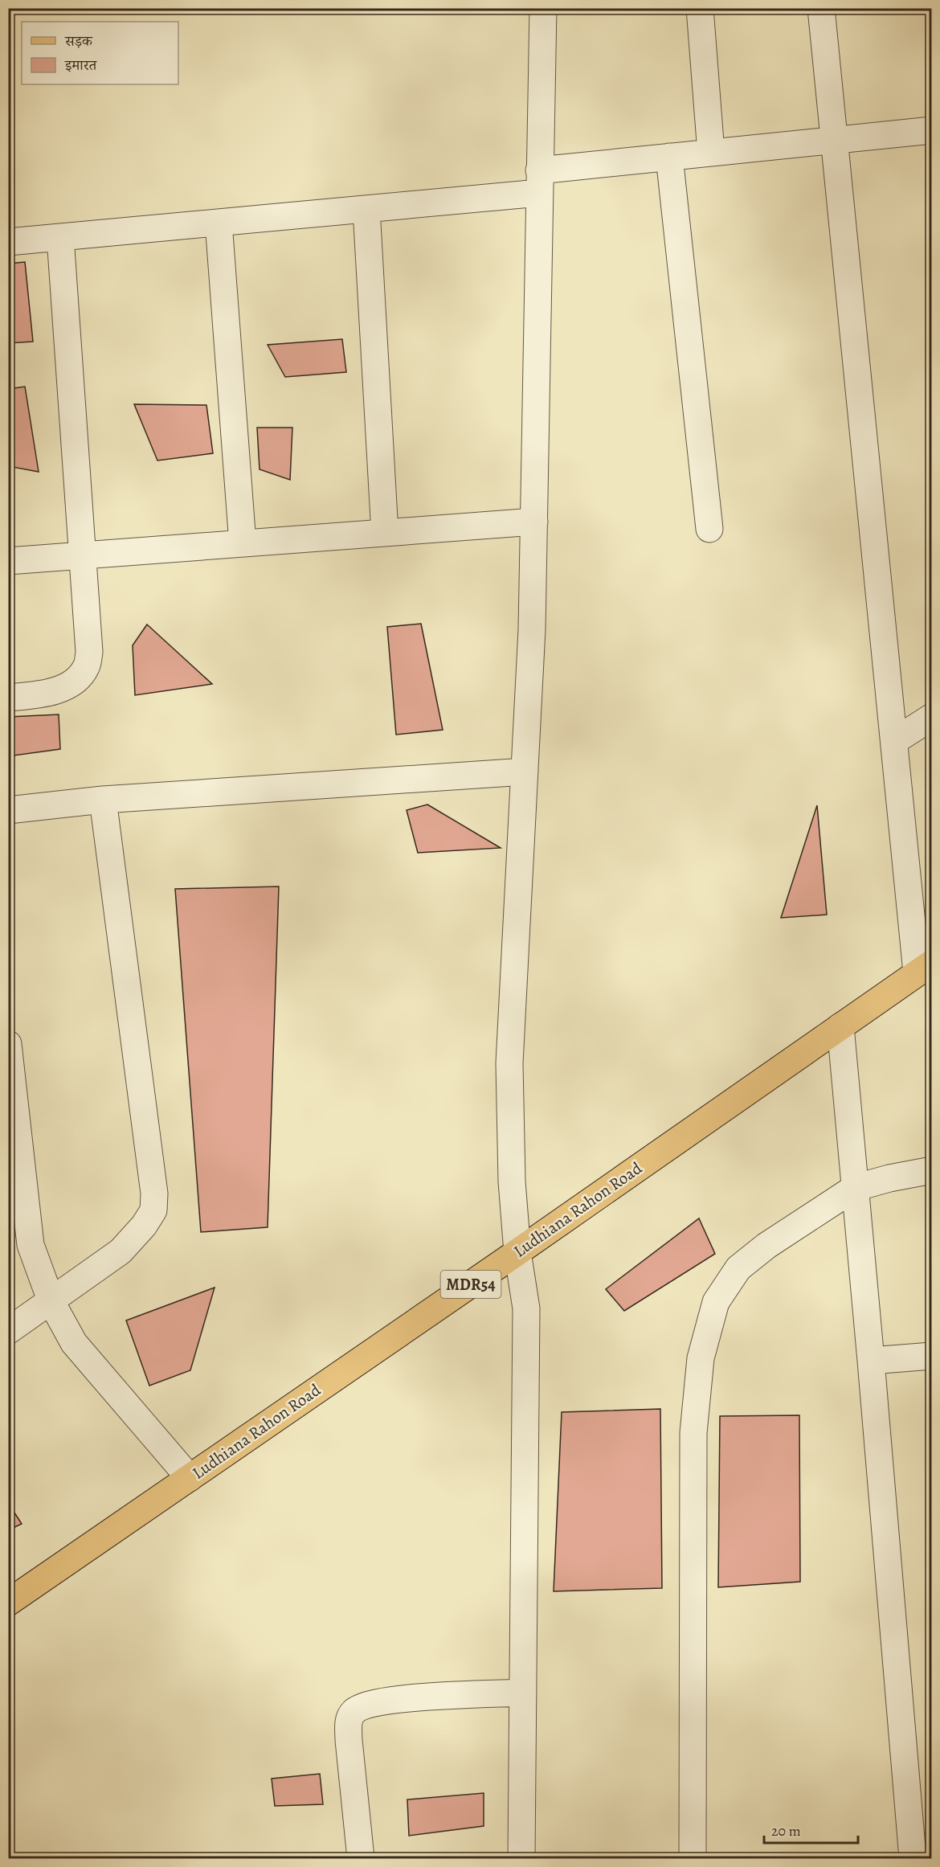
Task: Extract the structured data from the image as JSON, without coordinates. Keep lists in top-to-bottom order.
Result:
{
  "streets": {
    "main road": ["Ludhiana Rahon Road", "MDR54"]
  },
  "legend": ["सड़क", "इमारत"],
  "scale_bar": "20 m"
}
